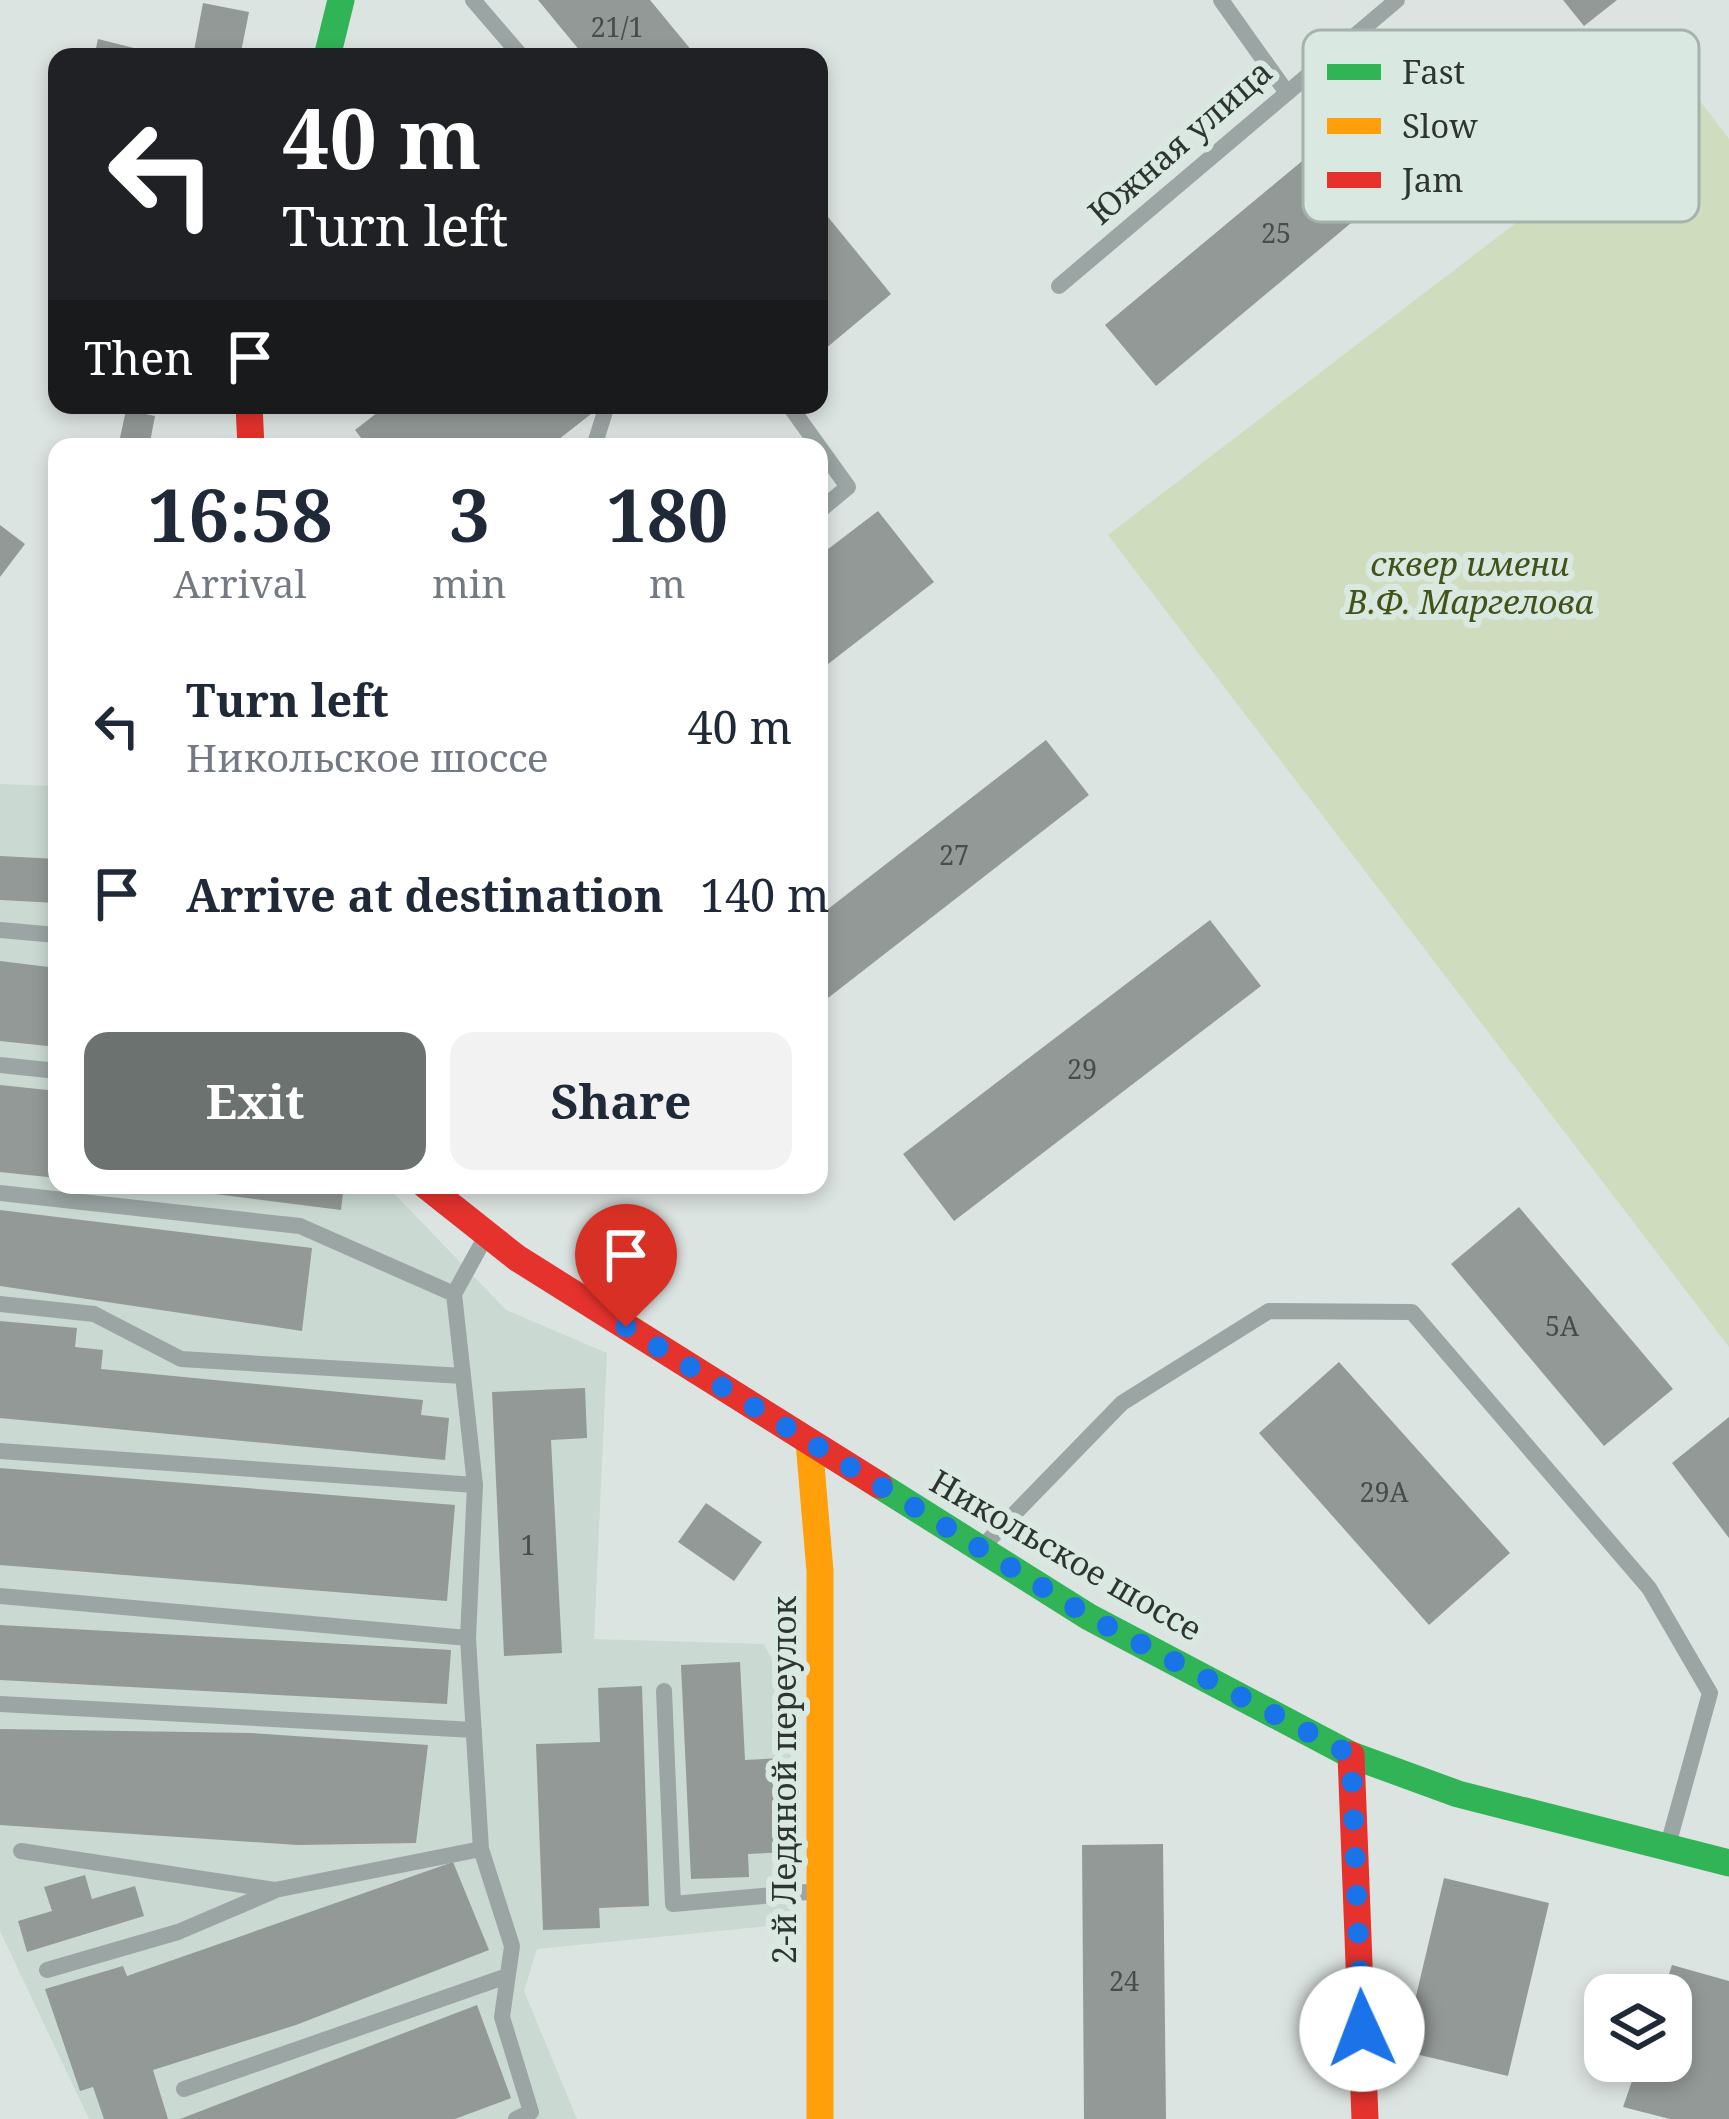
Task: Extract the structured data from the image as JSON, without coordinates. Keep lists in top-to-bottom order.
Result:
{
  "streets": {
    "street": ["Никольское шоссе", "2-й Ледяной переулок"],
    "lane": ["Южная улица"]
  },
  "crossings": [
    ["Никольское шоссе", "2-й Ледяной переулок"]
  ],
  "parks": ["сквер имени В.Ф. Маргелова"],
  "house_numbers": [
    "21/1",
    "25",
    "27",
    "29",
    "5А",
    "29А",
    "1",
    "24"
  ],
  "legend": ["Fast", "Slow", "Jam"],
  "page": {
    "turn": ["40 m", "Turn left"],
    "then": "Then",
    "eta": [
      "16:58",
      "Arrival",
      "3",
      "min",
      "180",
      "m"
    ],
    "list": [
      {
        "name": "Turn left",
        "note": "Никольское шоссе",
        "value": "40 m"
      },
      {
        "name": "Arrive at destination",
        "value": "140 m"
      }
    ],
    "buttons": ["Exit", "Share"]
  }
}
